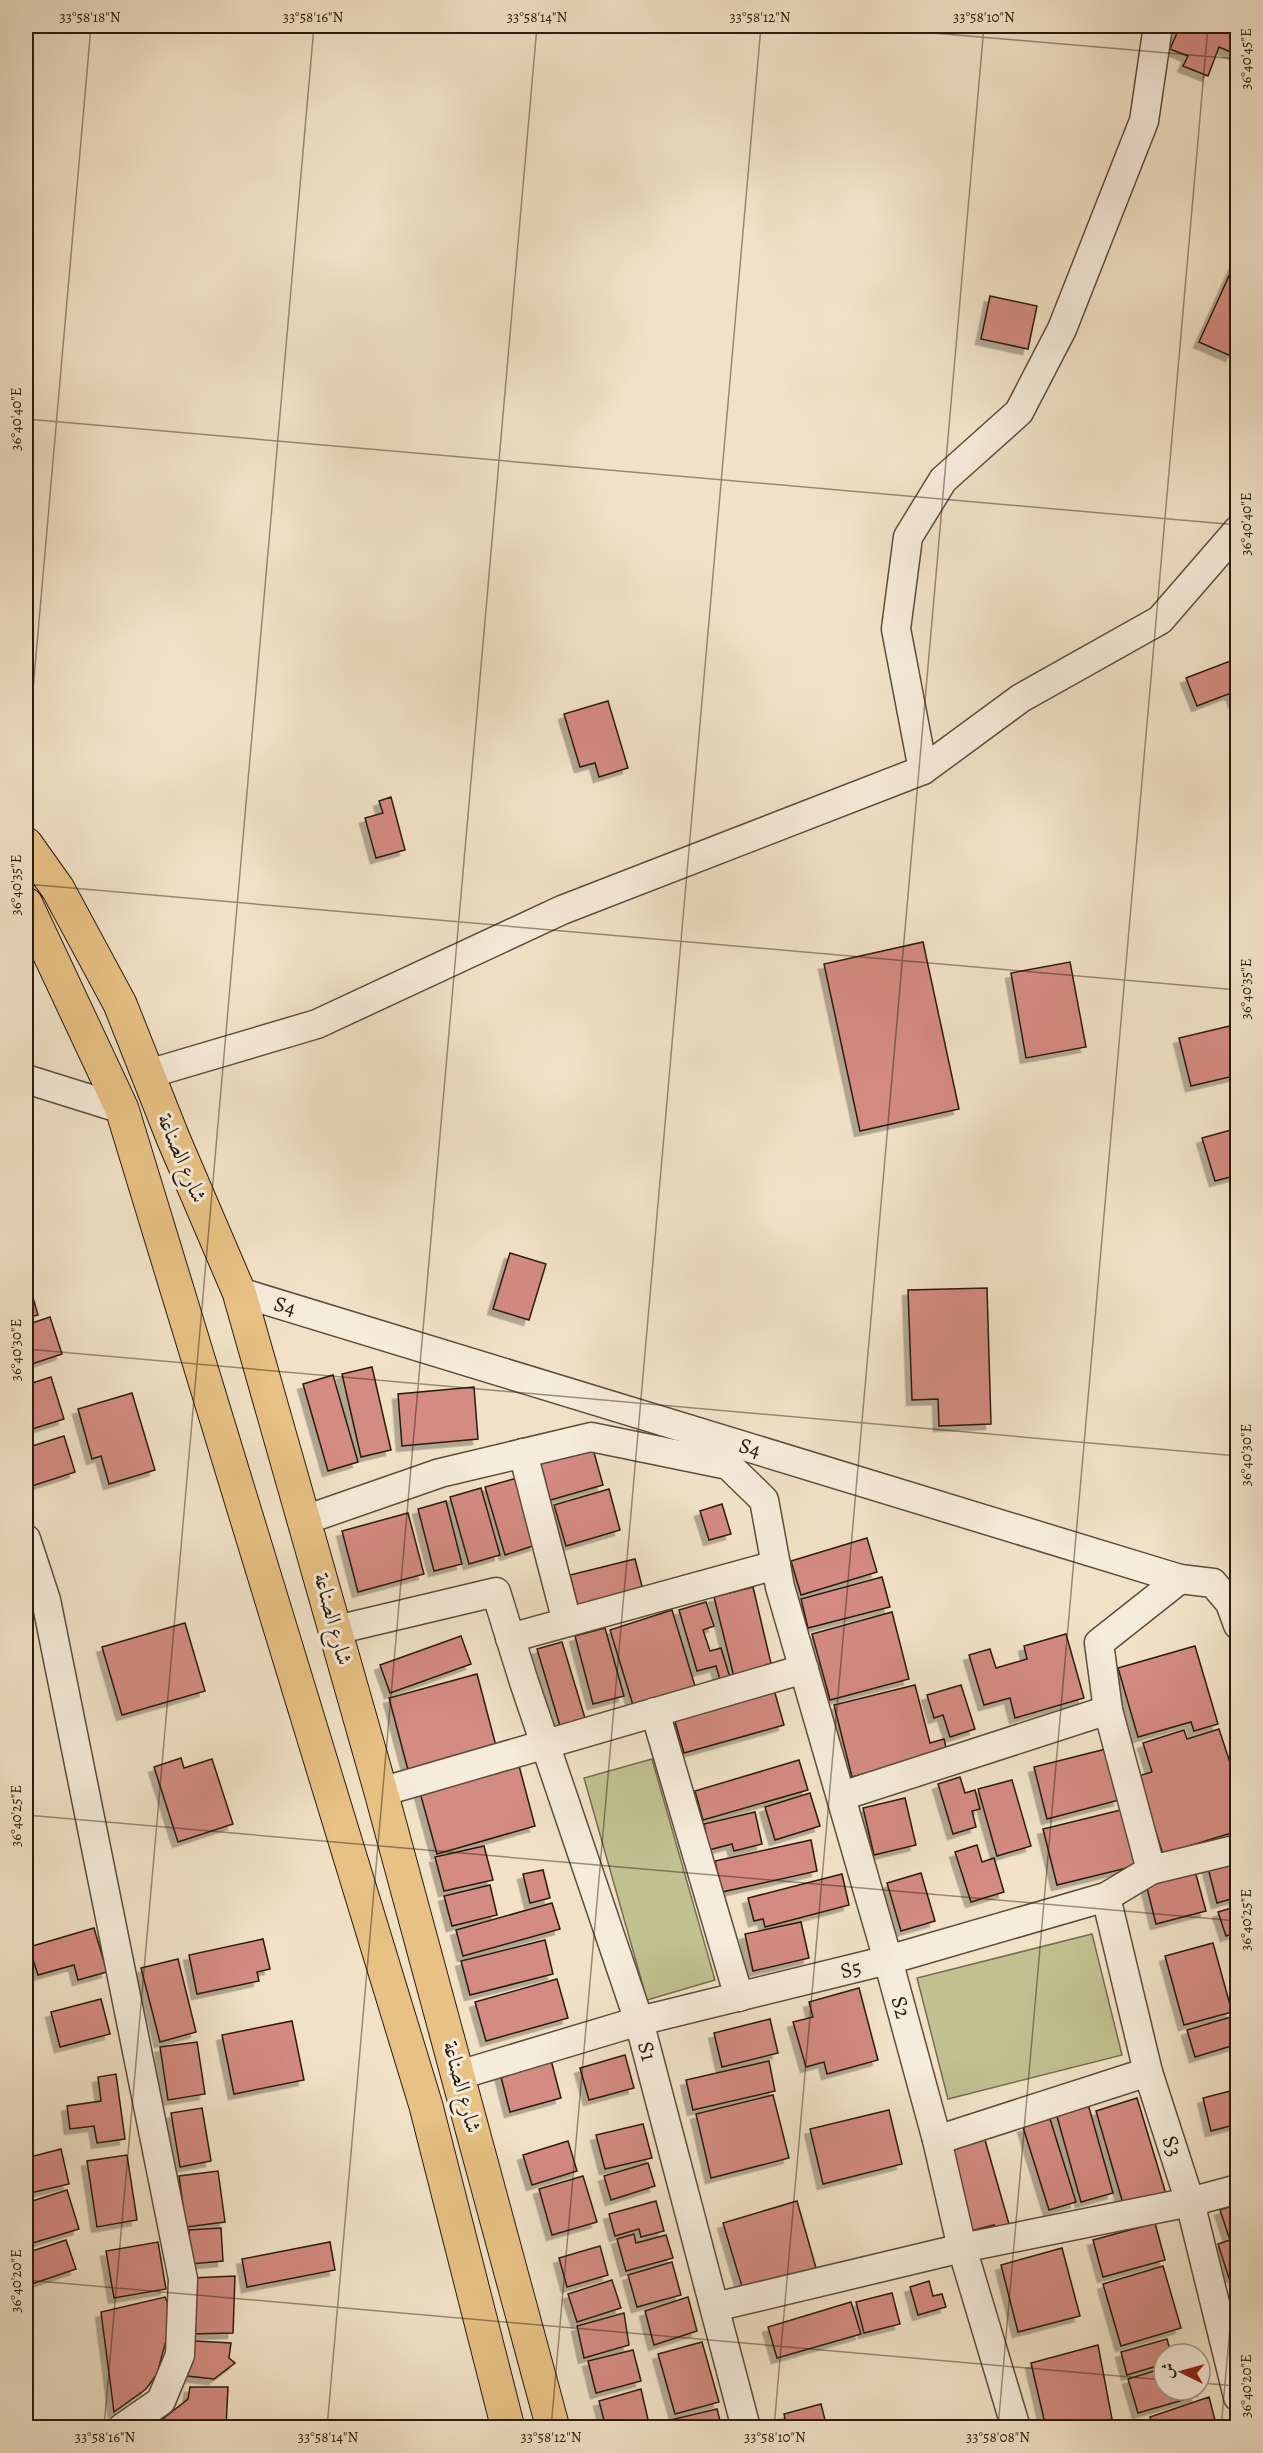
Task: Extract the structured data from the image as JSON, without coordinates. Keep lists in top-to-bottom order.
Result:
{
  "streets": {
    "main road": ["شارع الصناعة"],
    "street": [
      "S4",
      "S5",
      "S2",
      "S1",
      "S3"
    ]
  },
  "crossings": [
    ["شارع الصناعة", "S4"],
    ["شارع الصناعة", "S5"],
    ["شارع الصناعة", "S2"],
    ["شارع الصناعة", "S1"],
    ["S5", "S2"],
    ["S5", "S1"],
    ["S5", "S3"]
  ],
  "north": "left",
  "coordinates": [
    "33°58'18\"N",
    "33°58'16\"N",
    "33°58'14\"N",
    "33°58'12\"N",
    "33°58'10\"N",
    "36°40'45\"E",
    "36°40'40\"E",
    "36°40'35\"E",
    "36°40'30\"E",
    "36°40'25\"E",
    "36°40'20\"E",
    "33°58'08\"N"
  ]
}
